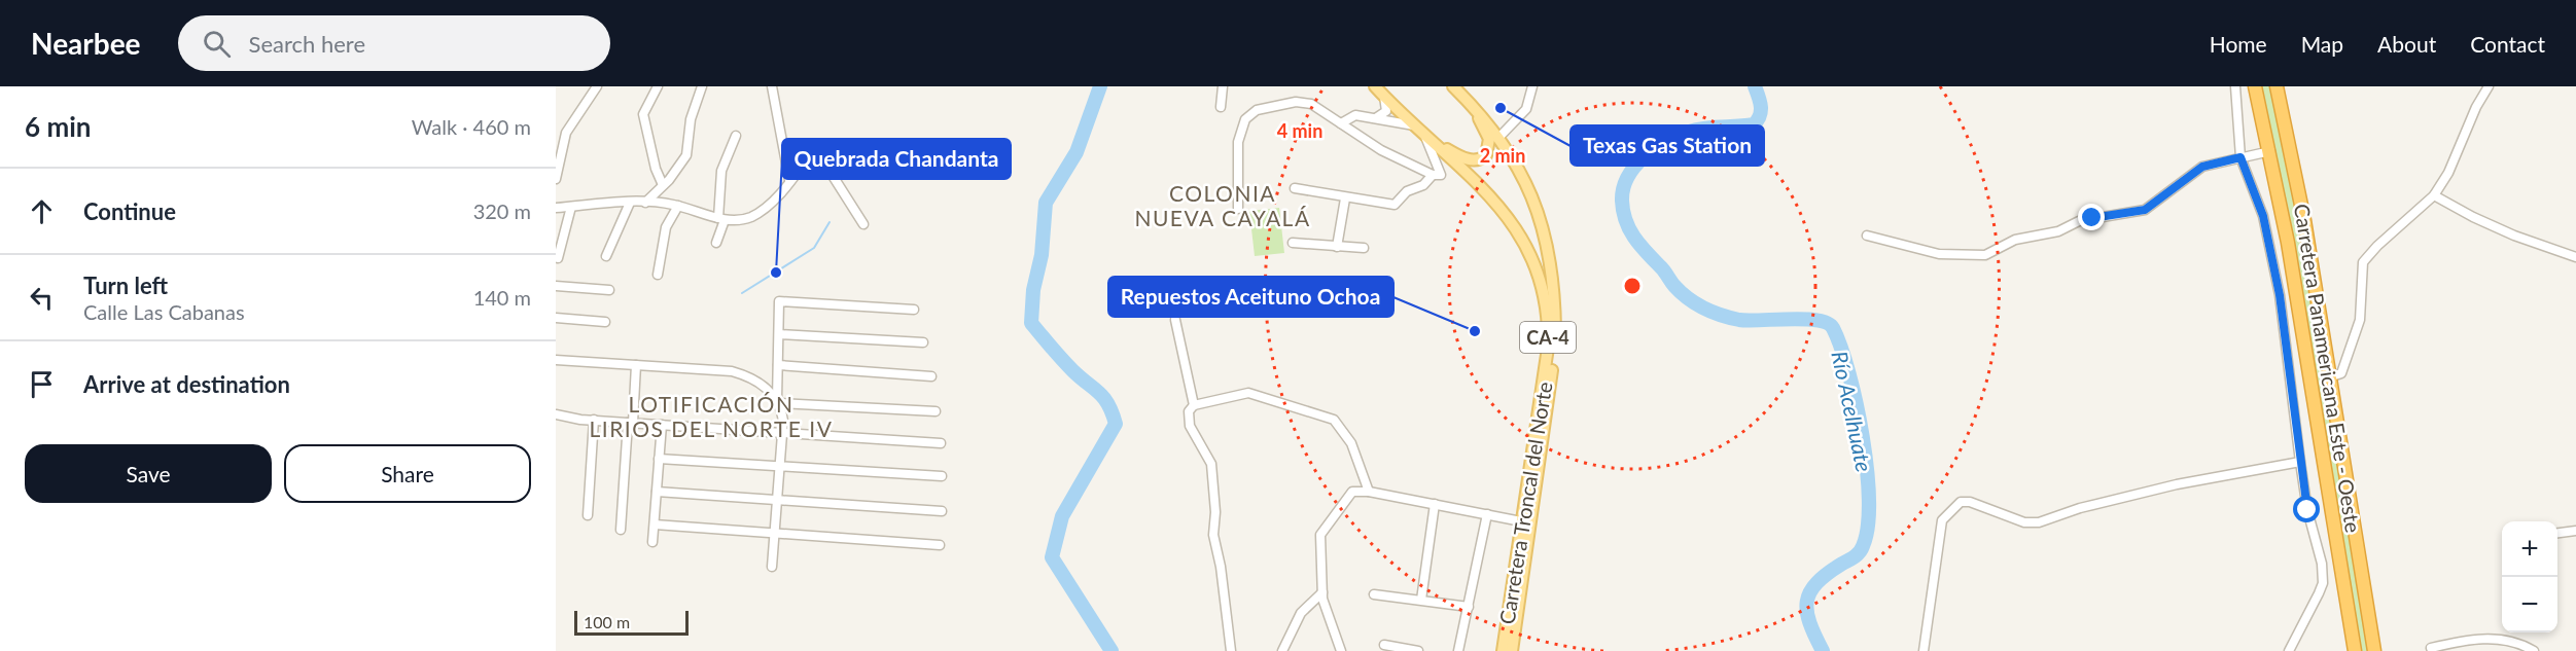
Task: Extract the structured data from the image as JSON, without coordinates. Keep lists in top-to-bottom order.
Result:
{
  "streets": {
    "highway": ["Carretera Panamericana Este - Oeste"],
    "main road": ["CA-4", "Carretera Troncal del Norte"]
  },
  "districts": ["COLONIA NUEVA CAYALÁ", "LOTIFICACIÓN LIRIOS DEL NORTE IV"],
  "water": ["Río Acelhuate"],
  "places": ["Texas Gas Station", "Quebrada Chandanta", "Repuestos Aceituno Ochoa"],
  "scale_bar": "100 m",
  "page": {
    "header": "Nearbee",
    "search": "Search here",
    "nav": [
      "Home",
      "Map",
      "About",
      "Contact"
    ],
    "heading": ["6 min", "Walk · 460 m"],
    "list": [
      ["Continue", "320 m"],
      ["Turn left", "Calle Las Cabanas", "140 m"],
      "Arrive at destination"
    ],
    "buttons": ["Save", "Share"],
    "map_buttons": ["+", "−"],
    "scale": "100 m"
  },
  "rings": ["4 min", "2 min"]
}
